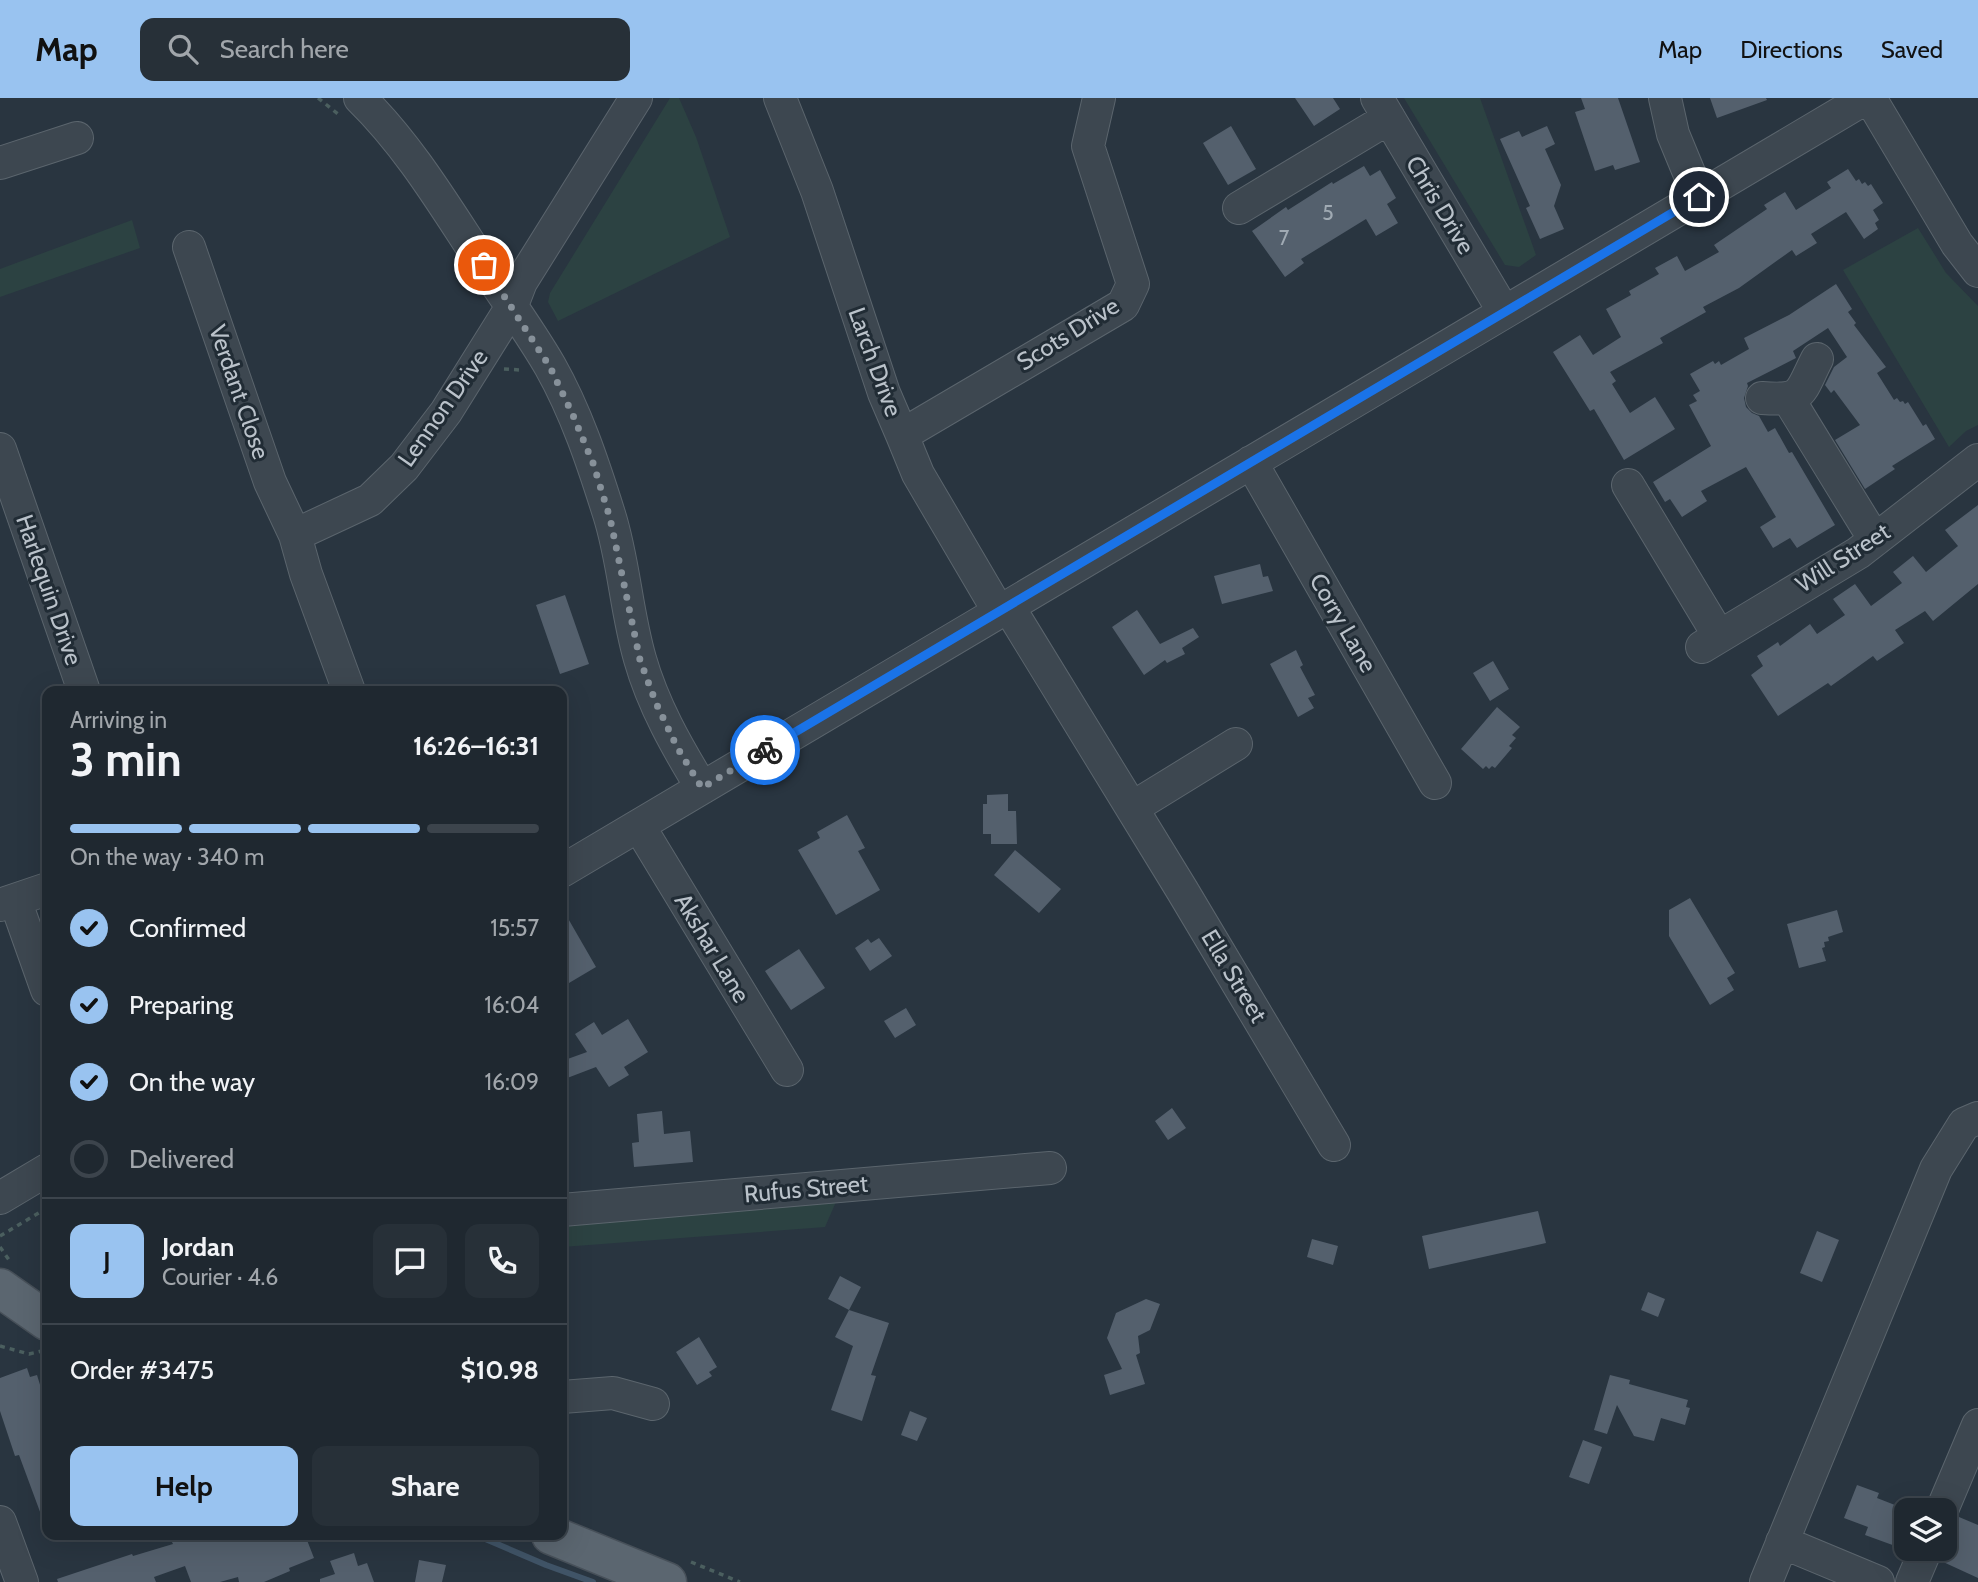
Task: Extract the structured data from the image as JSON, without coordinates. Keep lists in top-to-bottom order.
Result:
{
  "streets": {
    "street": [
      "Chris Drive",
      "Scots Drive",
      "Larch Drive",
      "Verdant Close",
      "Lennon Drive",
      "Will Street",
      "Harlequin Drive",
      "Corry Lane",
      "Akshar Lane",
      "Ella Street",
      "Rufus Street"
    ]
  },
  "crossings": [
    ["Scots Drive", "Larch Drive"],
    ["Larch Drive", "Ella Street"],
    ["Verdant Close", "Lennon Drive"]
  ],
  "house_numbers": ["5", "7"],
  "page": {
    "header": "Map",
    "search": "Search here",
    "nav": ["Map", "Directions", "Saved"],
    "heading": ["3 min", "Arriving in", "16:26–16:31"],
    "panel": [
      "Jordan",
      "Courier · 4.6",
      "Order #3475",
      "$10.98"
    ],
    "bar": "On the way · 340 m",
    "list": [
      ["Confirmed", "15:57"],
      ["Preparing", "16:04"],
      ["On the way", "16:09"],
      "Delivered"
    ],
    "round": "J",
    "buttons": ["Help", "Share"]
  }
}
